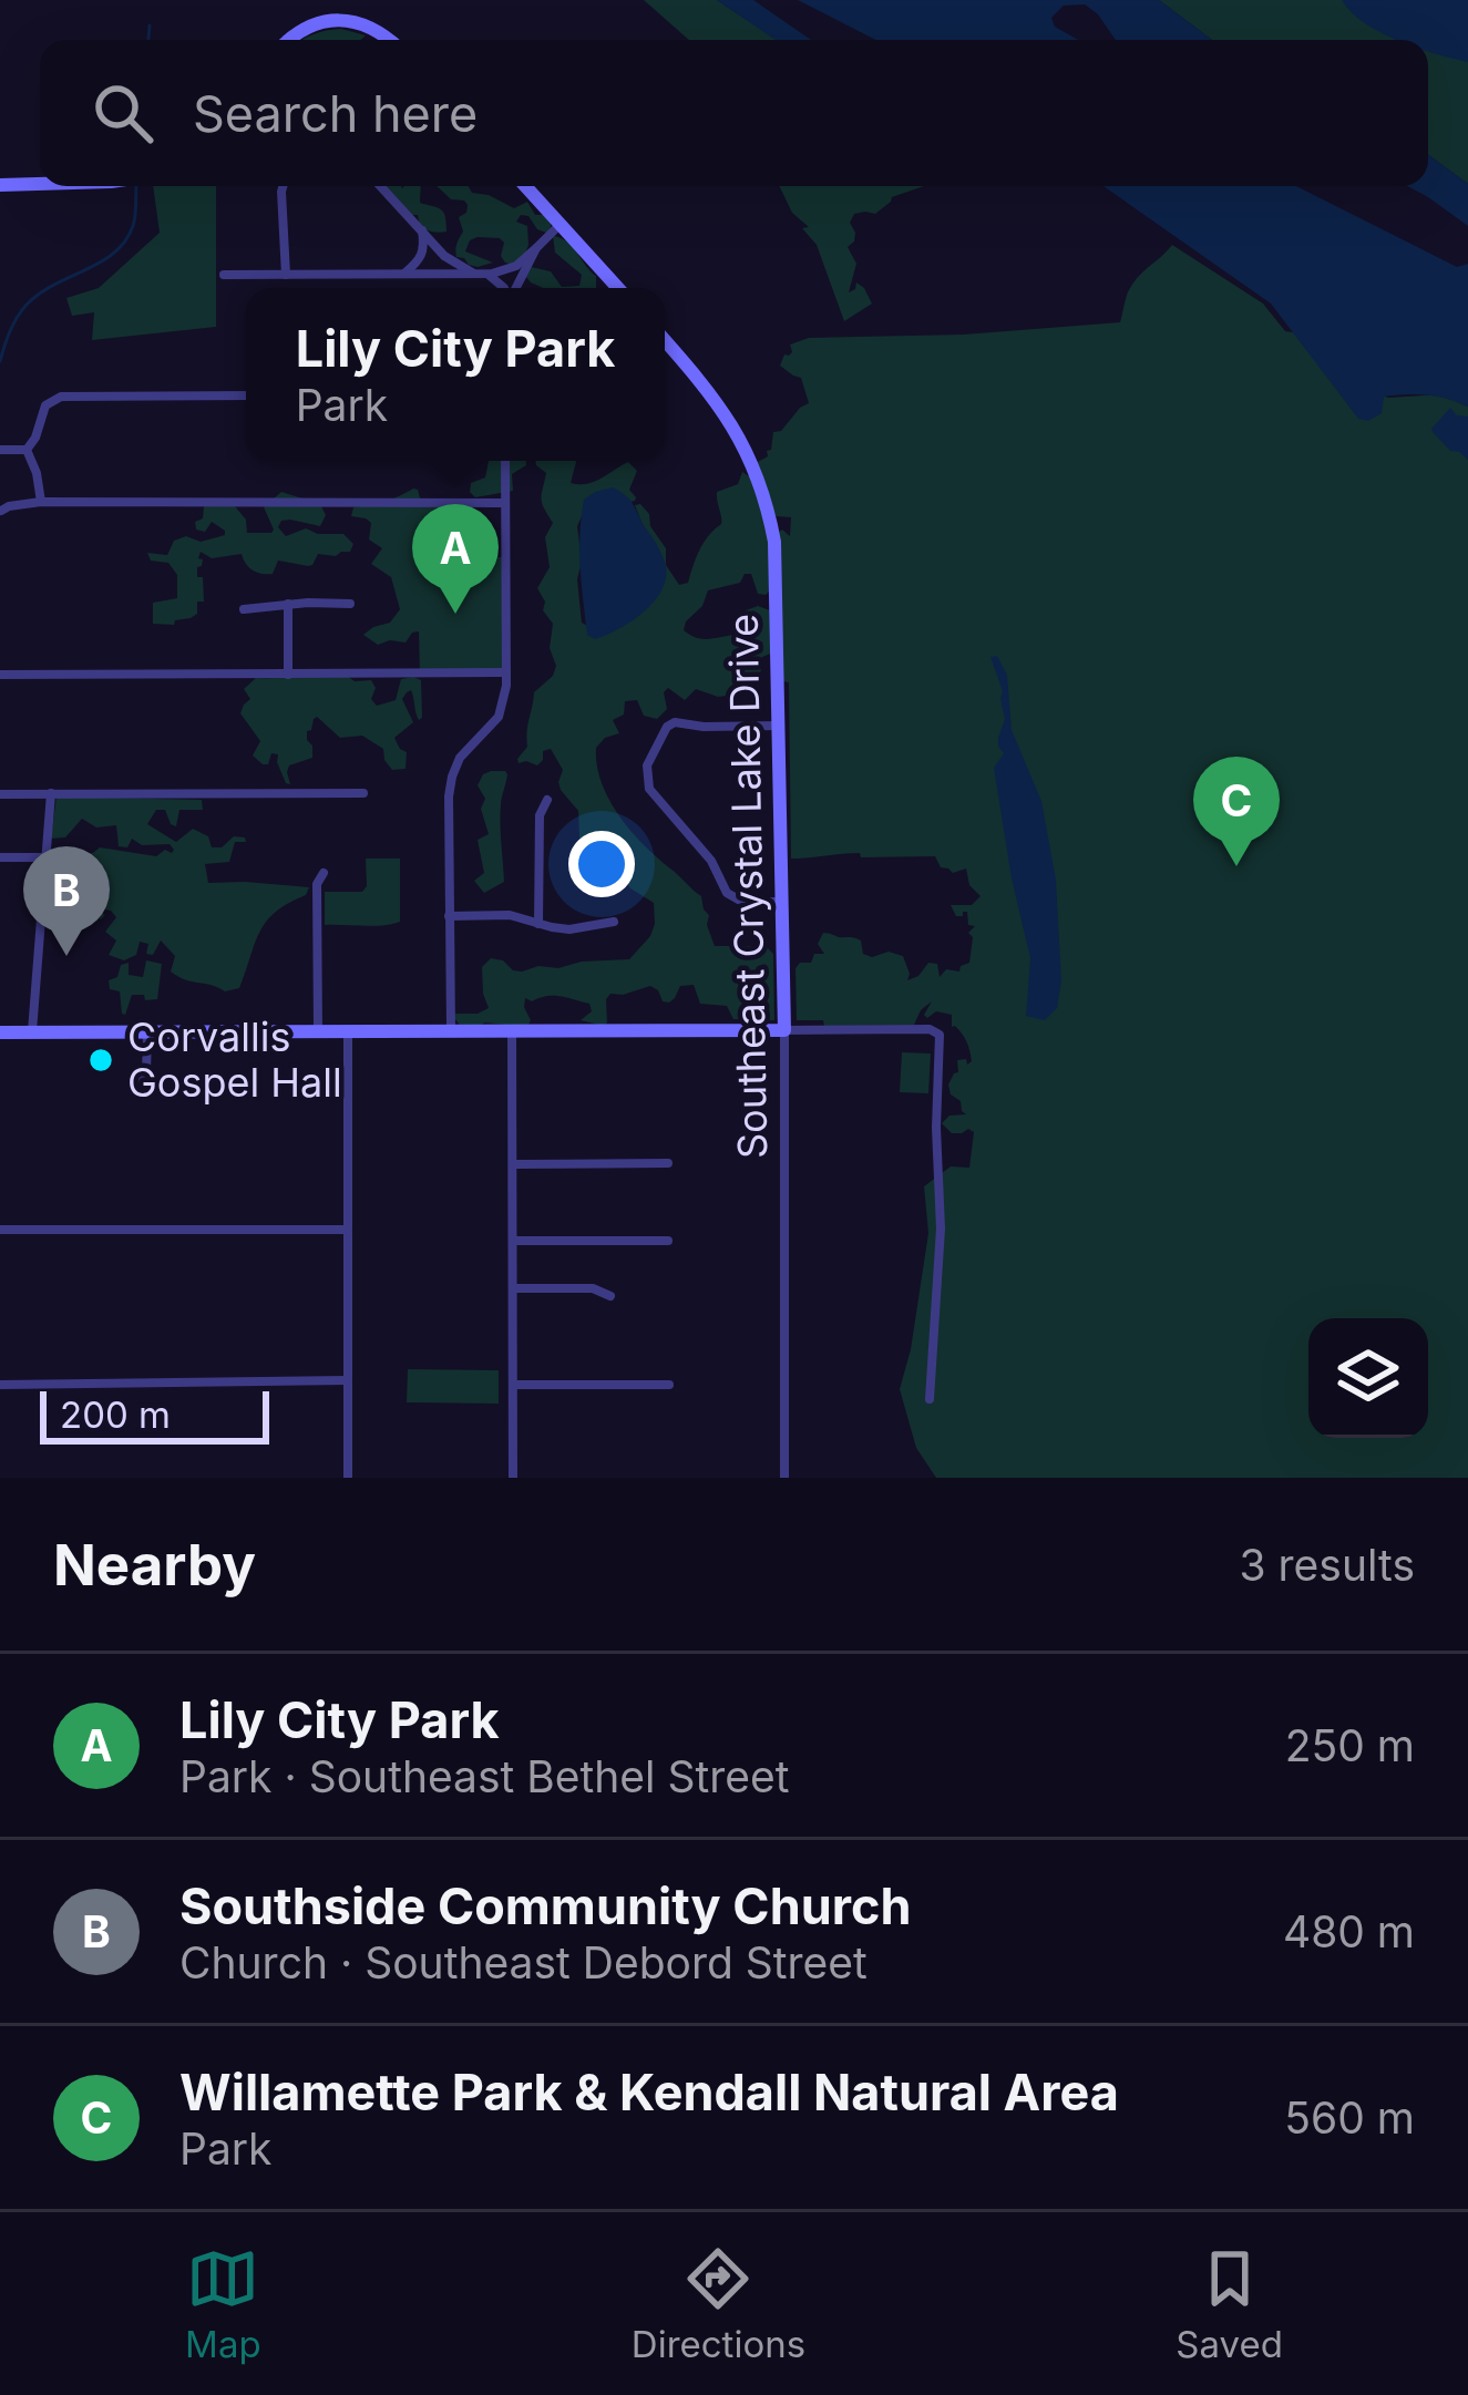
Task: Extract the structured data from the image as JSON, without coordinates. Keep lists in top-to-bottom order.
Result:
{
  "streets": {
    "street": ["Southeast Crystal Lake Drive"]
  },
  "places": ["Corvallis Gospel Hall"],
  "scale_bar": "200 m",
  "page": {
    "search": "Search here",
    "popup": ["Lily City Park", "Park"],
    "pins": ["A", "C", "B"],
    "scale": "200 m",
    "heading": ["Nearby", "3 results"],
    "list": [
      {
        "mark": "A",
        "name": "Lily City Park",
        "note": "Park · Southeast Bethel Street",
        "value": "250 m"
      },
      {
        "mark": "B",
        "name": "Southside Community Church",
        "note": "Church · Southeast Debord Street",
        "value": "480 m"
      },
      {
        "mark": "C",
        "name": "Willamette Park & Kendall Natural Area",
        "note": "Park",
        "value": "560 m"
      }
    ],
    "nav": ["Map", "Directions", "Saved"]
  }
}
